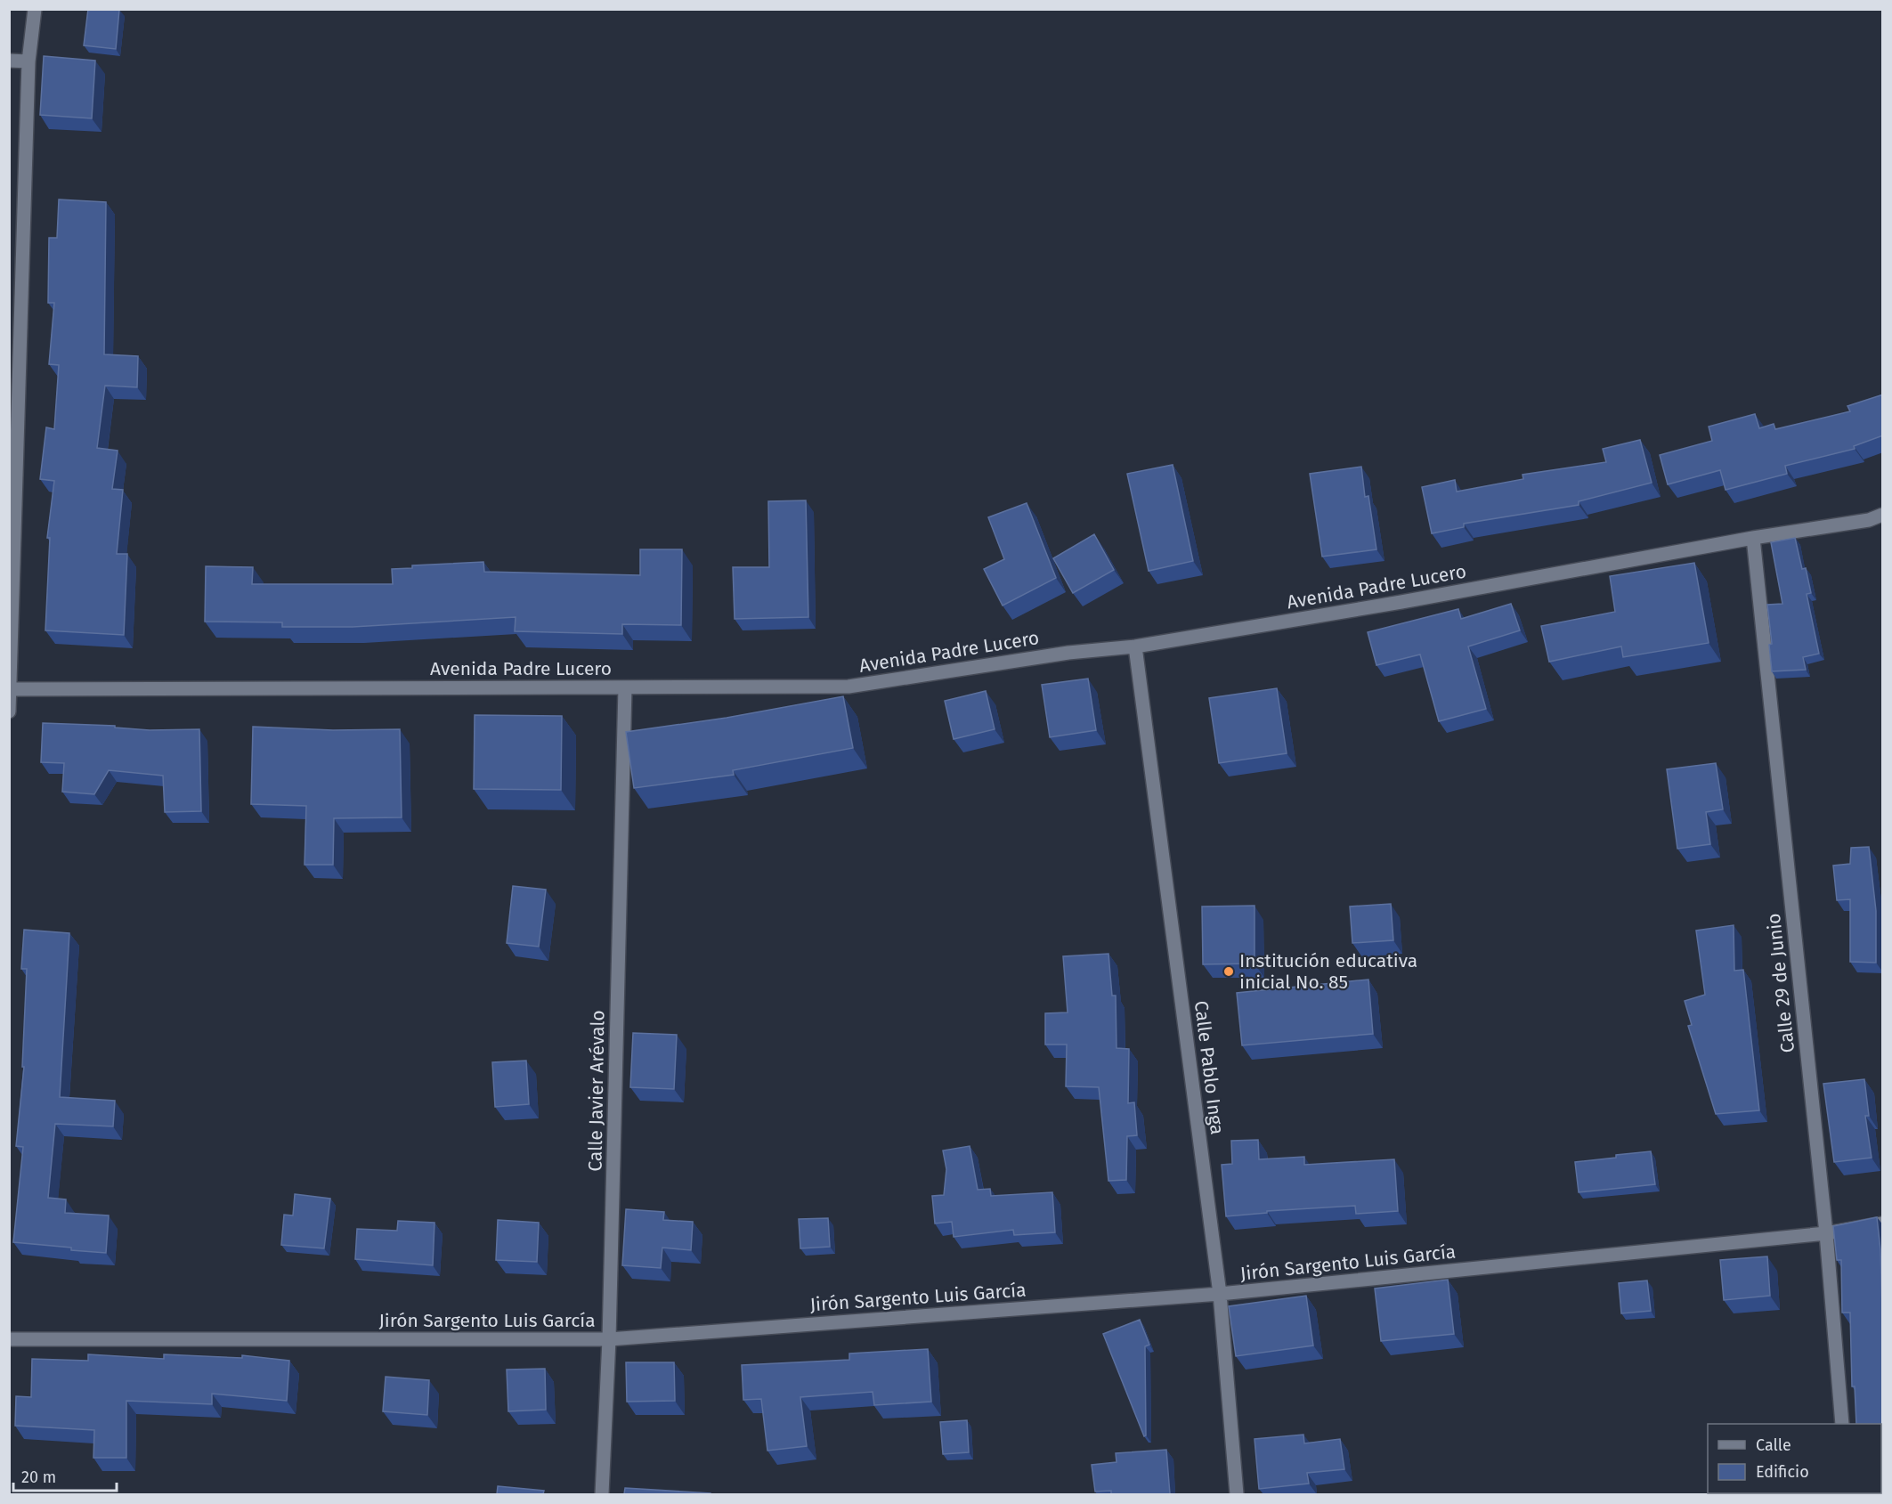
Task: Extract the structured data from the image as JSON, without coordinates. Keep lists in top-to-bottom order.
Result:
{
  "streets": {
    "street": [
      "Avenida Padre Lucero",
      "Calle 29 de Junio",
      "Calle Pablo Inga",
      "Calle Javier Arévalo",
      "Jirón Sargento Luis García"
    ]
  },
  "crossings": [
    ["Avenida Padre Lucero", "Calle 29 de Junio"],
    ["Avenida Padre Lucero", "Calle Pablo Inga"],
    ["Avenida Padre Lucero", "Calle Javier Arévalo"],
    ["Calle 29 de Junio", "Jirón Sargento Luis García"],
    ["Calle Pablo Inga", "Jirón Sargento Luis García"],
    ["Calle Javier Arévalo", "Jirón Sargento Luis García"]
  ],
  "places": ["Institución educativa inicial No. 85"],
  "legend": ["Calle", "Edificio"],
  "scale_bar": "20 m"
}
